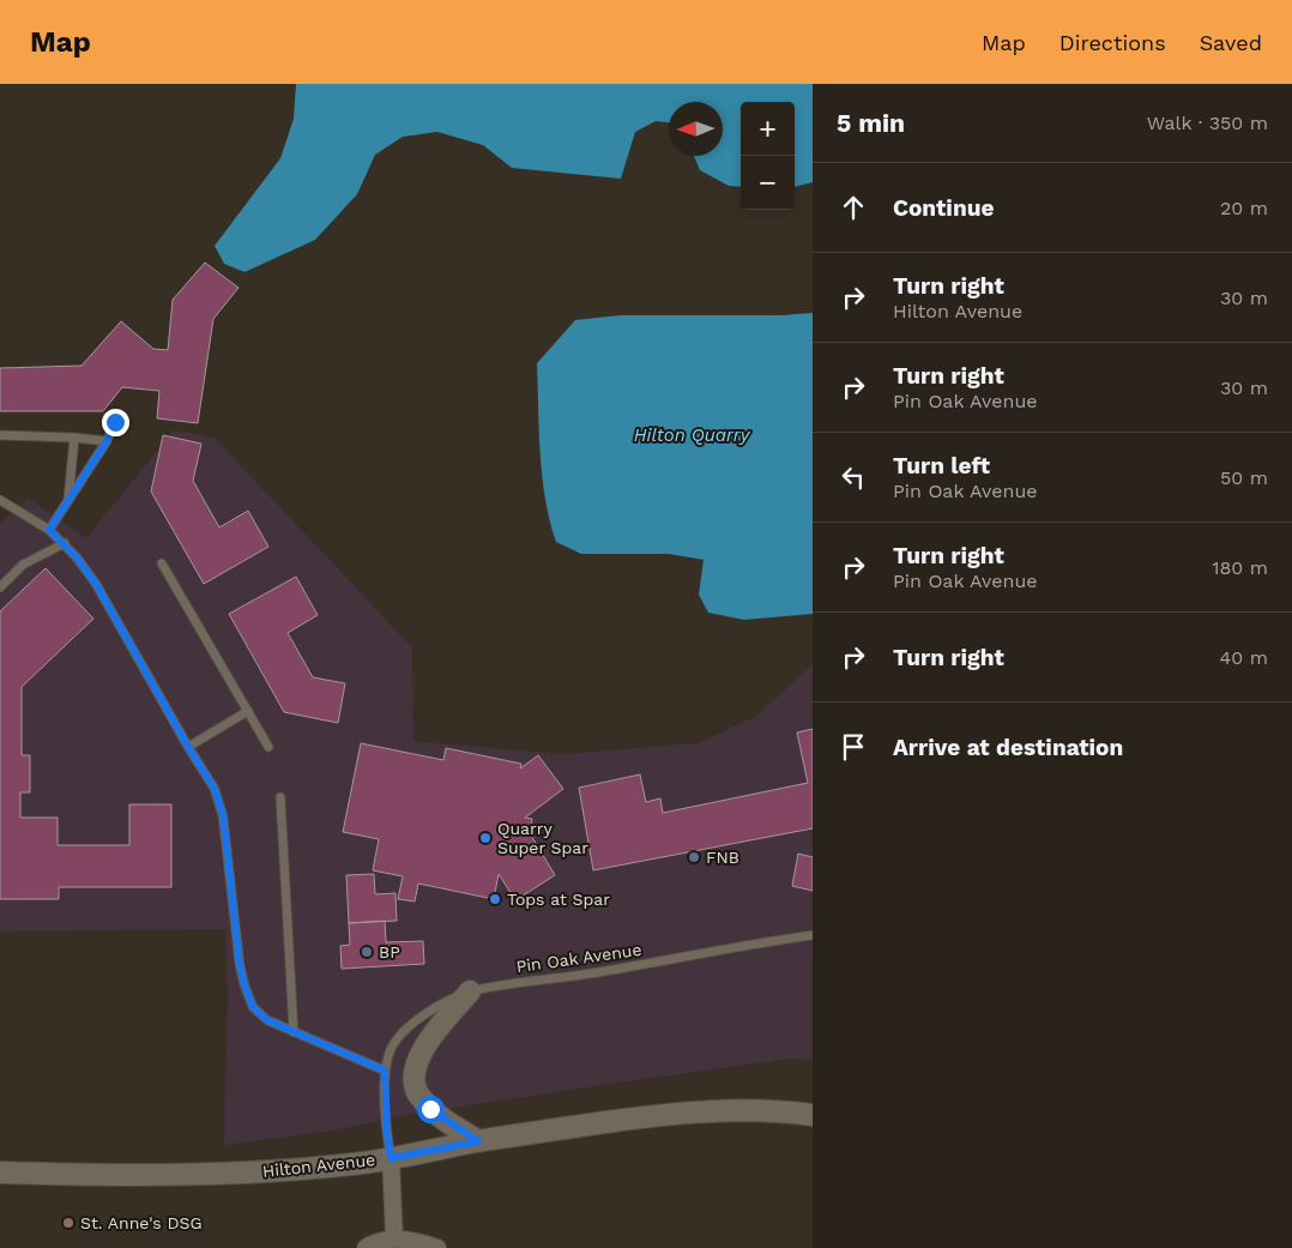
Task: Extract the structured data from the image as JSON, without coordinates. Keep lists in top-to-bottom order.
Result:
{
  "streets": {
    "street": ["Hilton Avenue"],
    "lane": ["Pin Oak Avenue"]
  },
  "crossings": [
    ["Pin Oak Avenue", "Hilton Avenue"]
  ],
  "water": ["Hilton Quarry"],
  "places": [
    "Quarry Super Spar",
    "FNB",
    "Tops at Spar",
    "BP",
    "St. Anne's DSG"
  ],
  "north": "left",
  "page": {
    "header": "Map",
    "nav": ["Map", "Directions", "Saved"],
    "heading": ["5 min", "Walk · 350 m"],
    "map_buttons": ["+", "−"],
    "list": [
      ["Continue", "20 m"],
      ["Turn right", "Hilton Avenue", "30 m"],
      ["Turn right", "Pin Oak Avenue", "30 m"],
      ["Turn left", "Pin Oak Avenue", "50 m"],
      ["Turn right", "Pin Oak Avenue", "180 m"],
      ["Turn right", "40 m"],
      "Arrive at destination"
    ]
  }
}
